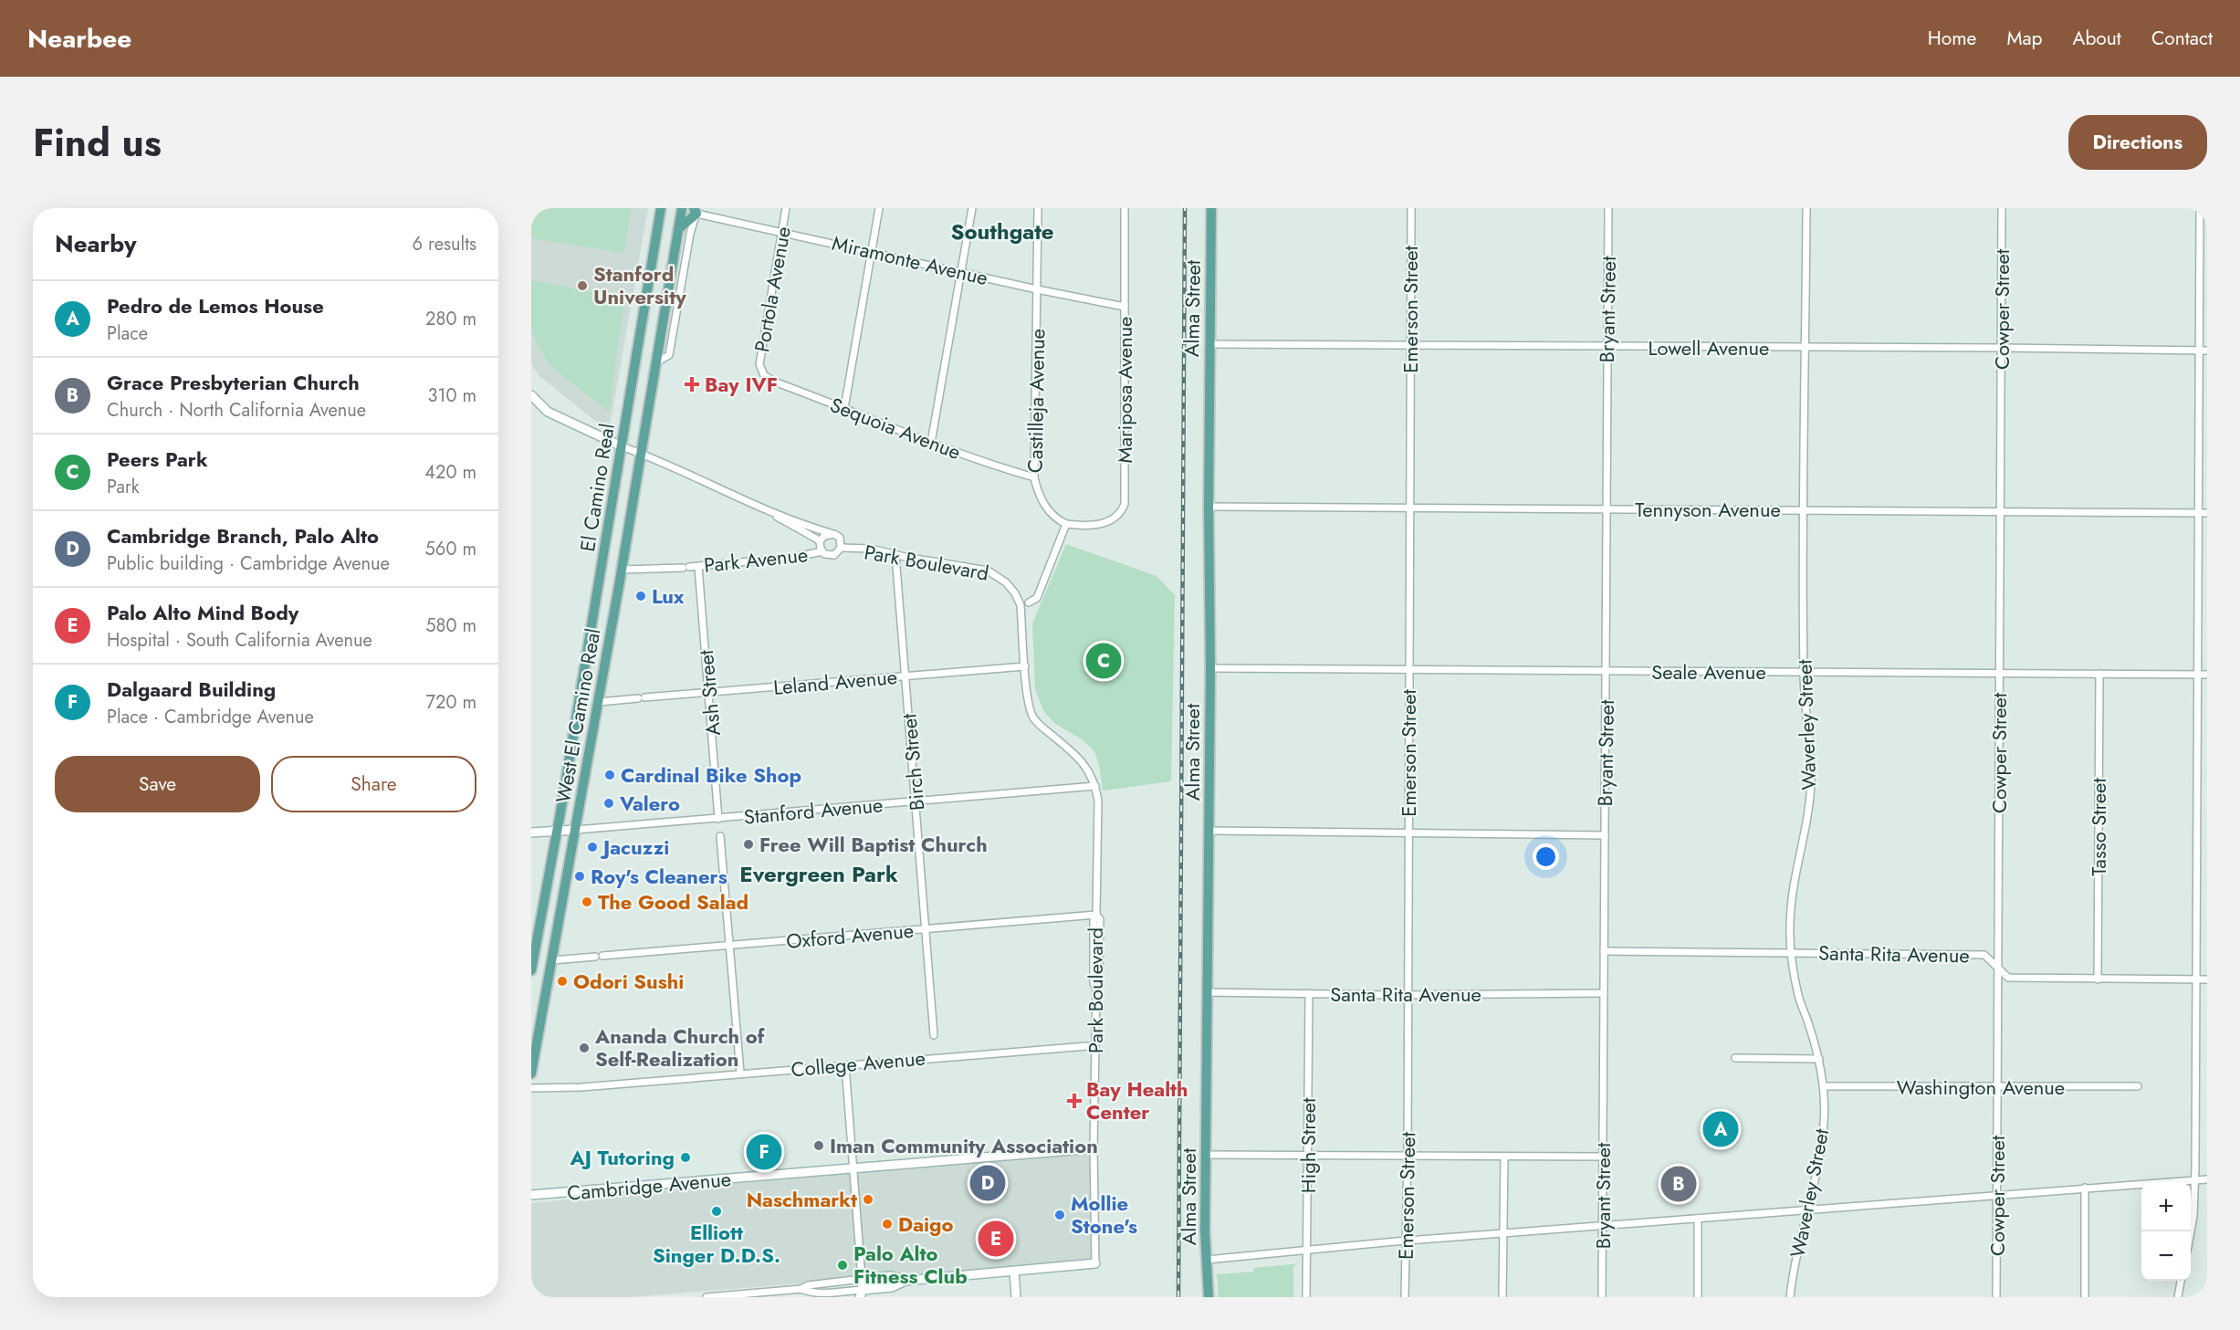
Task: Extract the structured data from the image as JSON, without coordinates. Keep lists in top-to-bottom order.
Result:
{
  "streets": {
    "main road": ["Alma Street", "El Camino Real", "West El Camino Real"],
    "street": [
      "Miramonte Avenue",
      "Portola Avenue",
      "Emerson Street",
      "Bryant Street",
      "Cowper Street",
      "Lowell Avenue",
      "Mariposa Avenue",
      "Castilleja Avenue",
      "Sequoia Avenue",
      "Tennyson Avenue",
      "Park Avenue",
      "Park Boulevard",
      "Seale Avenue",
      "Leland Avenue",
      "Ash Street",
      "Waverley Street",
      "Birch Street",
      "Stanford Avenue",
      "Tasso Street",
      "Oxford Avenue",
      "Santa Rita Avenue",
      "College Avenue",
      "Washington Avenue",
      "High Street",
      "Cambridge Avenue"
    ]
  },
  "crossings": [
    ["Miramonte Avenue", "Portola Avenue"],
    ["Miramonte Avenue", "Mariposa Avenue"],
    ["Miramonte Avenue", "Castilleja Avenue"],
    ["Portola Avenue", "Sequoia Avenue"],
    ["Alma Street", "Lowell Avenue"],
    ["Alma Street", "Tennyson Avenue"],
    ["Alma Street", "Seale Avenue"],
    ["Alma Street", "Santa Rita Avenue"],
    ["Emerson Street", "Lowell Avenue"],
    ["Emerson Street", "Tennyson Avenue"],
    ["Emerson Street", "Seale Avenue"],
    ["Emerson Street", "Santa Rita Avenue"],
    ["Bryant Street", "Lowell Avenue"],
    ["Bryant Street", "Tennyson Avenue"],
    ["Bryant Street", "Seale Avenue"],
    ["Bryant Street", "Santa Rita Avenue"],
    ["Cowper Street", "Lowell Avenue"],
    ["Cowper Street", "Tennyson Avenue"],
    ["Cowper Street", "Seale Avenue"],
    ["Cowper Street", "Santa Rita Avenue"],
    ["Cowper Street", "Washington Avenue"],
    ["Lowell Avenue", "Waverley Street"],
    ["Mariposa Avenue", "Castilleja Avenue"],
    ["Castilleja Avenue", "Sequoia Avenue"],
    ["El Camino Real", "West El Camino Real"],
    ["Tennyson Avenue", "Waverley Street"],
    ["Park Avenue", "Park Boulevard"],
    ["Park Avenue", "Ash Street"],
    ["Park Avenue", "West El Camino Real"],
    ["Park Boulevard", "Leland Avenue"],
    ["Park Boulevard", "Birch Street"],
    ["Park Boulevard", "Stanford Avenue"],
    ["Park Boulevard", "Oxford Avenue"],
    ["Park Boulevard", "Cambridge Avenue"],
    ["Seale Avenue", "Waverley Street"],
    ["Seale Avenue", "Tasso Street"],
    ["Leland Avenue", "Ash Street"],
    ["Leland Avenue", "West El Camino Real"],
    ["Leland Avenue", "Birch Street"],
    ["Ash Street", "Stanford Avenue"],
    ["West El Camino Real", "Stanford Avenue"],
    ["West El Camino Real", "Oxford Avenue"],
    ["Waverley Street", "Santa Rita Avenue"],
    ["Waverley Street", "Washington Avenue"],
    ["Birch Street", "Stanford Avenue"],
    ["Birch Street", "Oxford Avenue"],
    ["Tasso Street", "Santa Rita Avenue"],
    ["Santa Rita Avenue", "High Street"]
  ],
  "districts": ["Southgate", "Evergreen Park"],
  "places": {
    "other": [
      "Stanford University",
      "Lux",
      "Cardinal Bike Shop",
      "Valero",
      "Free Will Baptist Church",
      "Jacuzzi",
      "Roy's Cleaners",
      "The Good Salad",
      "Odori Sushi",
      "Ananda Church of Self-Realization",
      "Iman Community Association",
      "AJ Tutoring",
      "Naschmarkt",
      "Elliott Singer D.D.S.",
      "Mollie Stone's",
      "Daigo",
      "Palo Alto Fitness Club"
    ],
    "health": ["Bay IVF", "Bay Health Center"]
  },
  "page": {
    "header": "Nearbee",
    "nav": [
      "Home",
      "Map",
      "About",
      "Contact"
    ],
    "title": "Find us",
    "buttons": [
      "Directions",
      ["Save", "Share"]
    ],
    "heading": ["Nearby", "6 results"],
    "list": [
      {
        "mark": "A",
        "name": "Pedro de Lemos House",
        "note": "Place",
        "value": "280 m"
      },
      {
        "mark": "B",
        "name": "Grace Presbyterian Church",
        "note": "Church · North California Avenue",
        "value": "310 m"
      },
      {
        "mark": "C",
        "name": "Peers Park",
        "note": "Park",
        "value": "420 m"
      },
      {
        "mark": "D",
        "name": "Cambridge Branch, Palo Alto",
        "note": "Public building · Cambridge Avenue",
        "value": "560 m"
      },
      {
        "mark": "E",
        "name": "Palo Alto Mind Body",
        "note": "Hospital · South California Avenue",
        "value": "580 m"
      },
      {
        "mark": "F",
        "name": "Dalgaard Building",
        "note": "Place · Cambridge Avenue",
        "value": "720 m"
      }
    ],
    "pins": [
      "C",
      "A",
      "F",
      "D",
      "B",
      "E"
    ],
    "map_buttons": ["+", "−"]
  }
}
